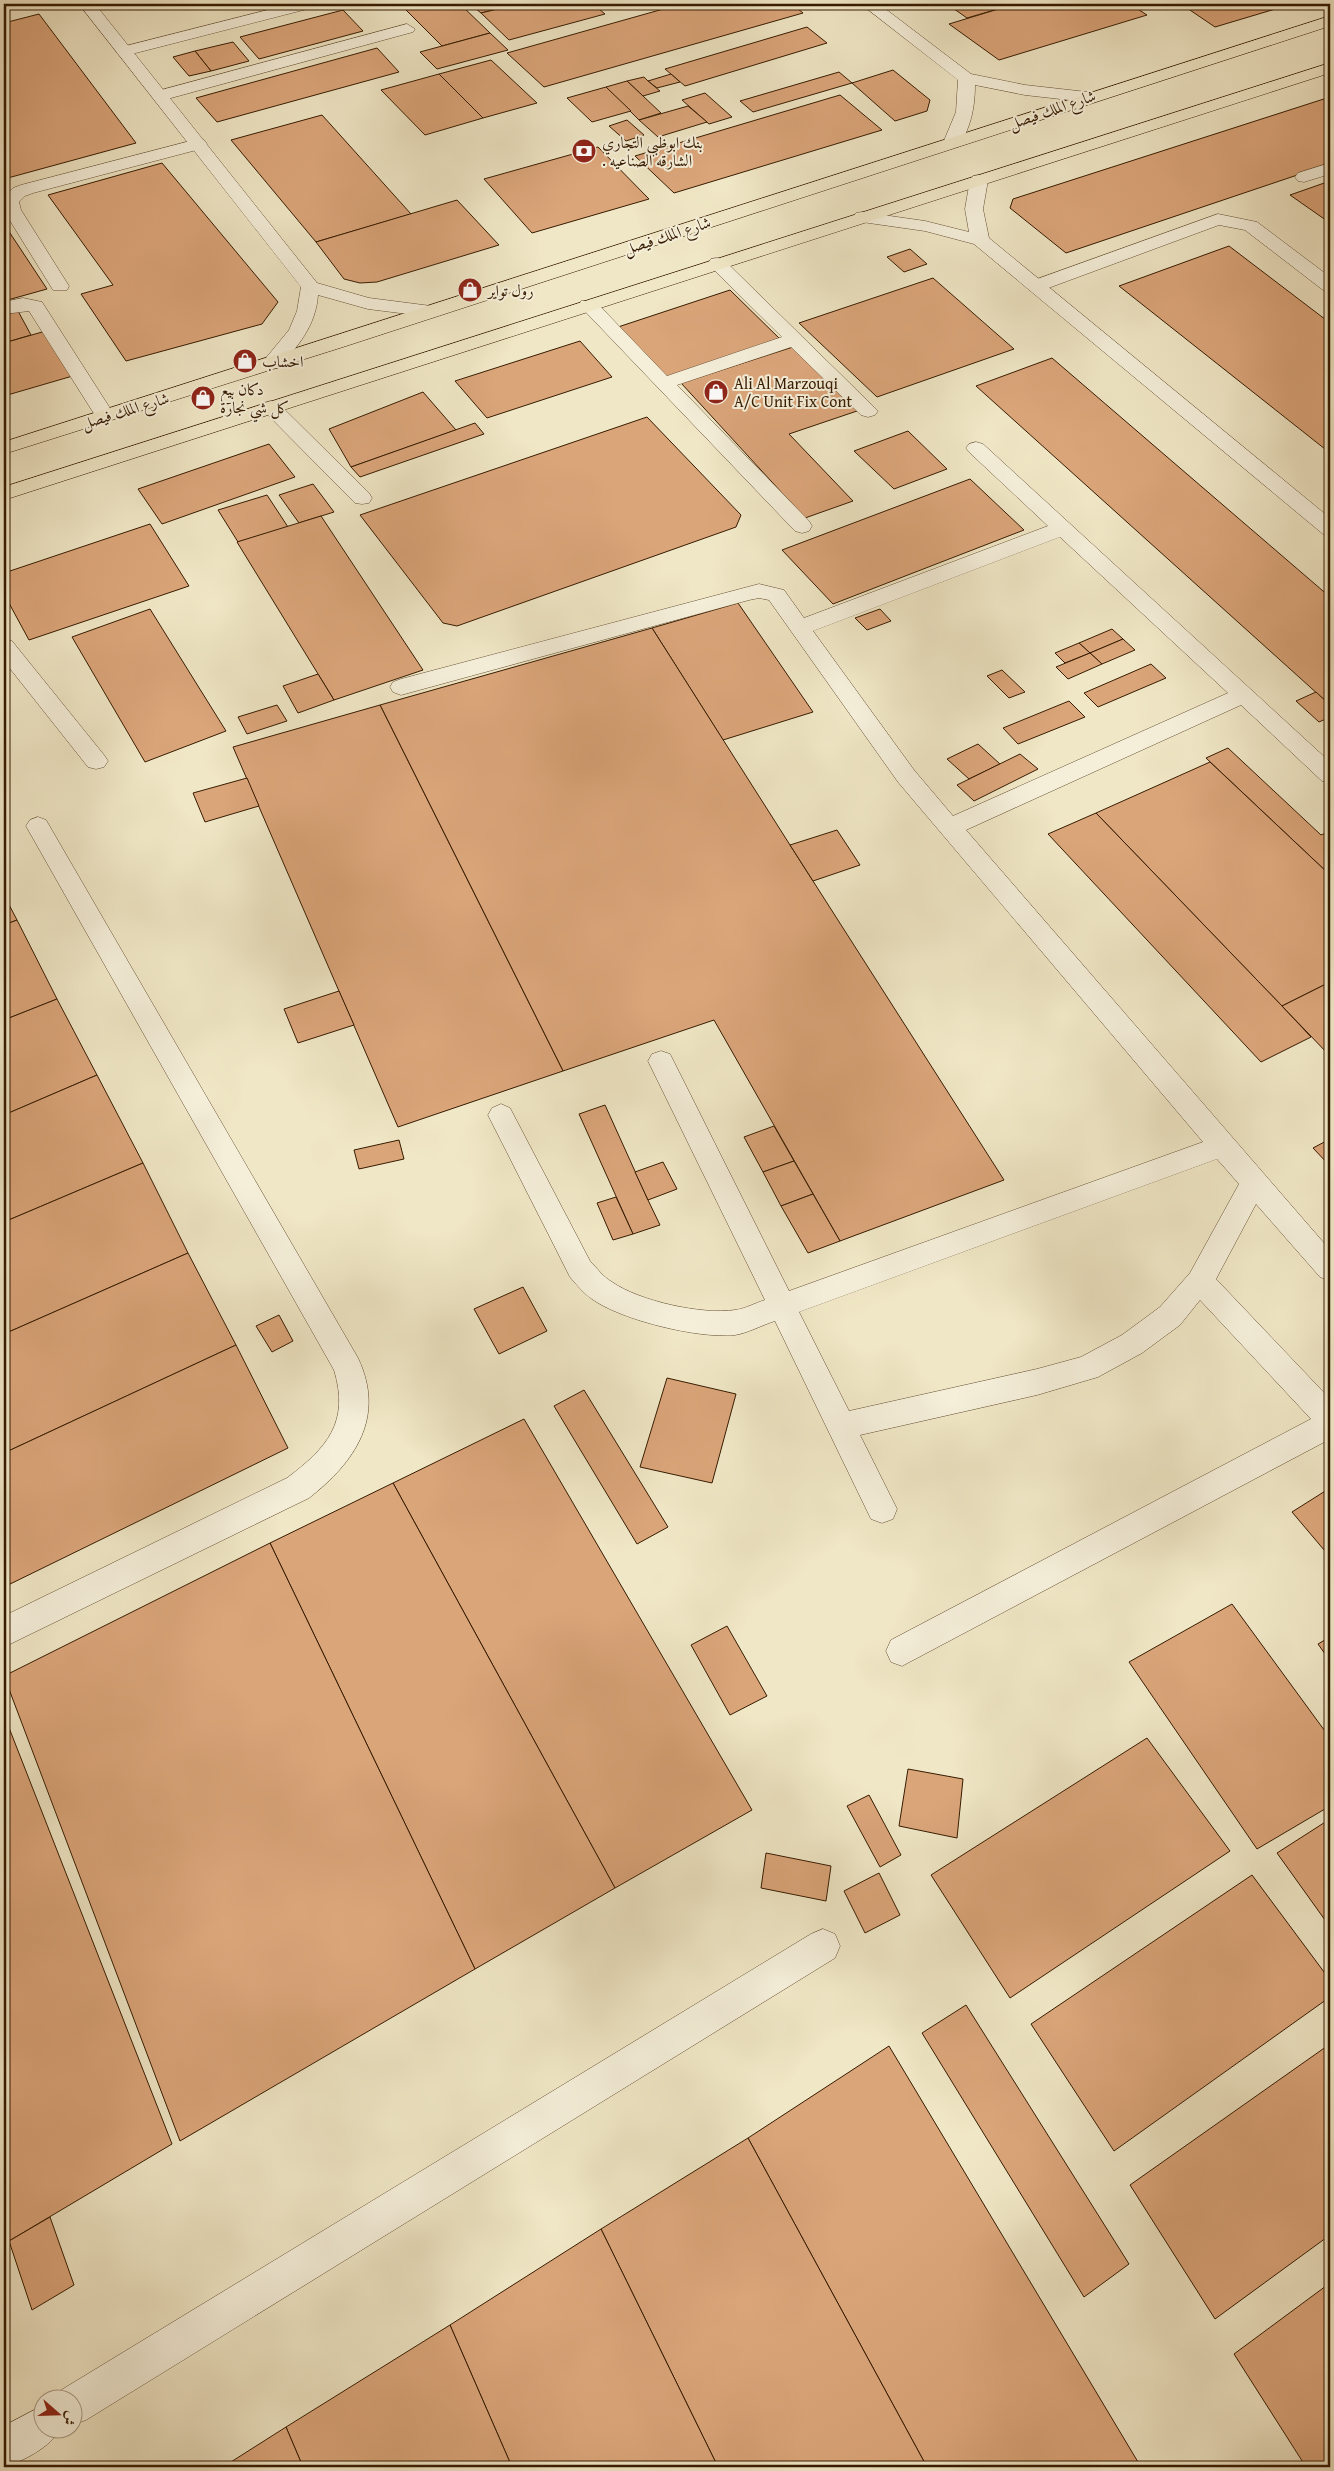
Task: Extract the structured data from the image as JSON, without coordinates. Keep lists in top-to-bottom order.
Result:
{
  "streets": {
    "main road": ["شارع الملك فيصل"]
  },
  "places": {
    "bank": ["بنك ابوظبي التجاري . الشارقه الصناعيه"],
    "shop": [
      "رول تواير",
      "اخشاب",
      "Ali Al Marzouqi A/C Unit Fix Cont",
      "دكان بيع كل شي نجارة"
    ]
  },
  "north": "right"
}
